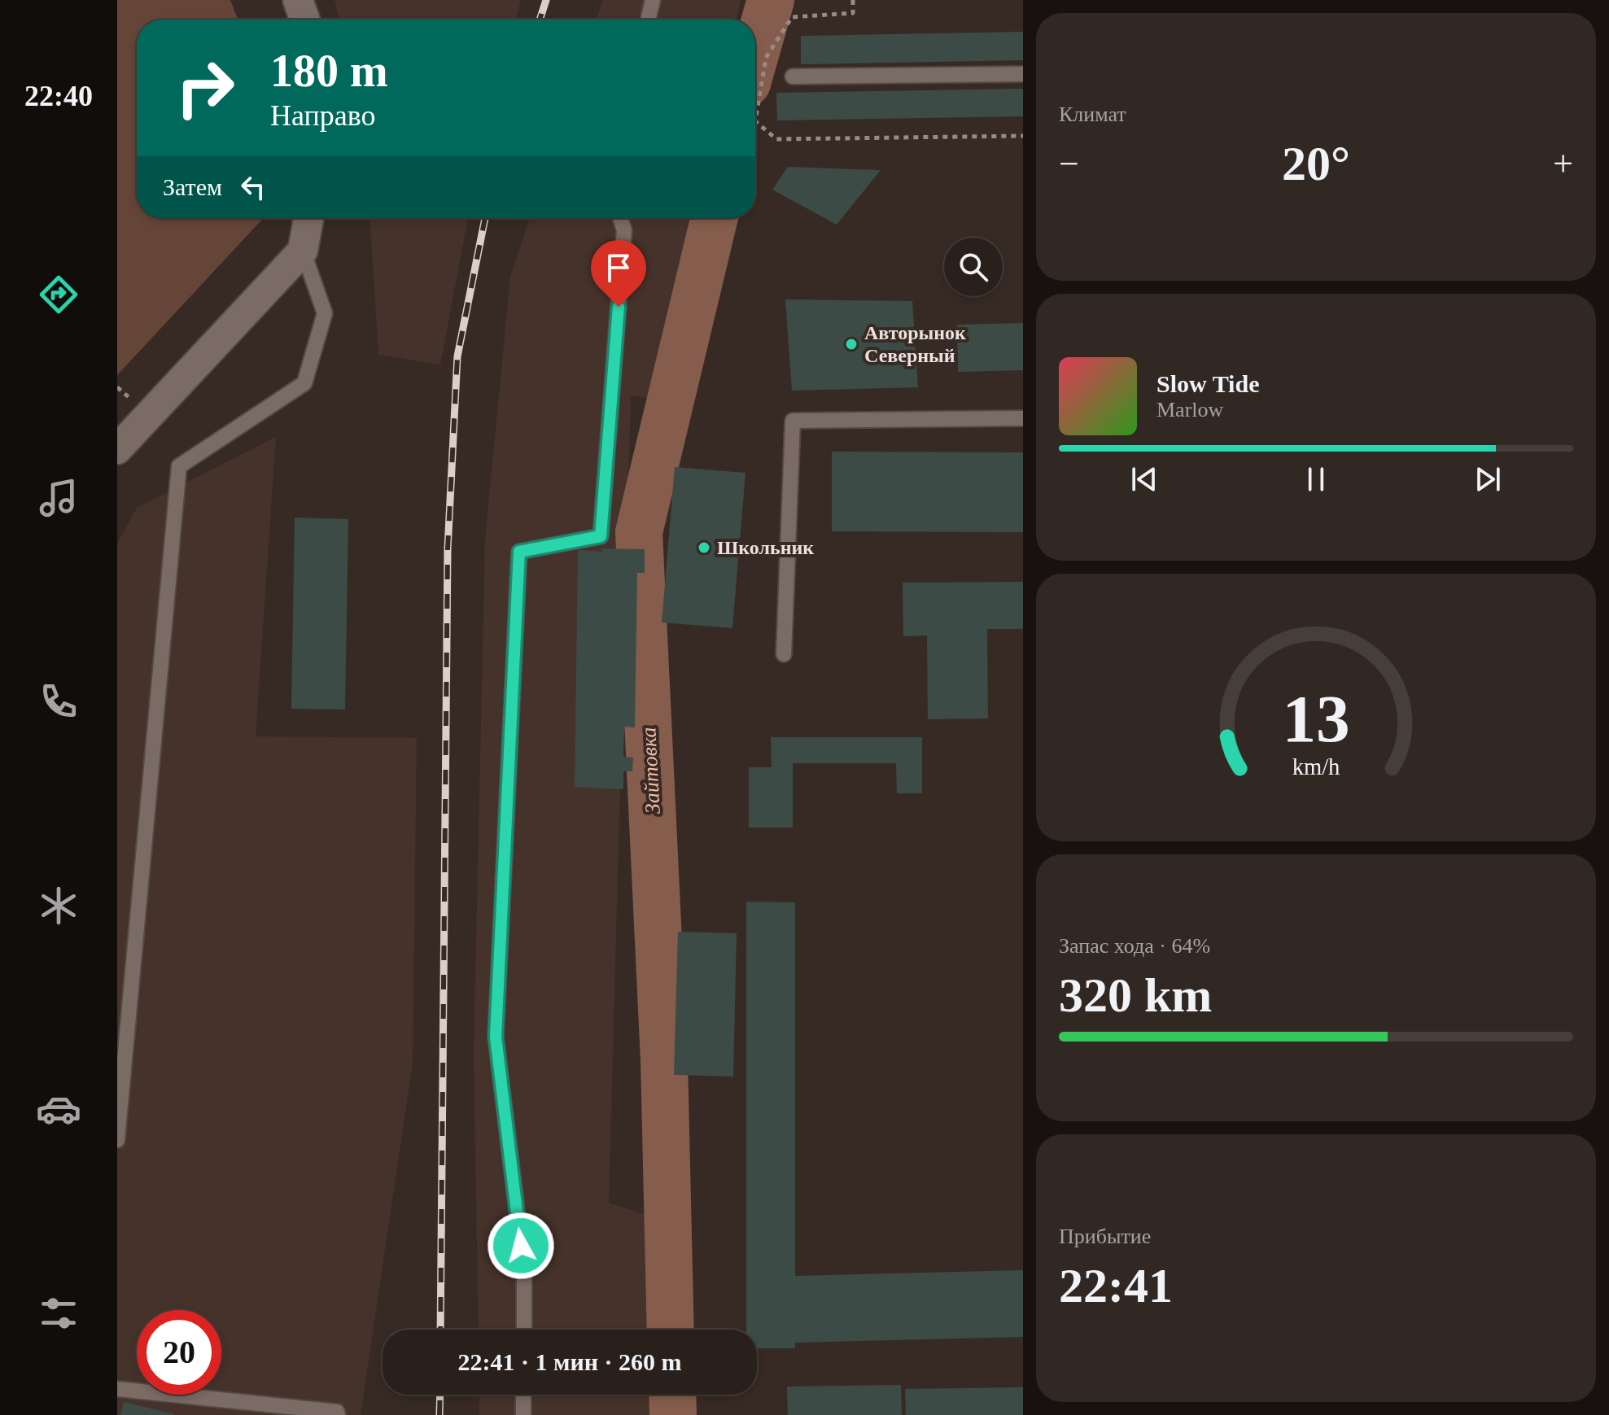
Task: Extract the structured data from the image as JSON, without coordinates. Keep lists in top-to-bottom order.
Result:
{
  "water": ["Зайтовка"],
  "places": ["Авторынок Северный", "Школьник"],
  "page": {
    "tabs": "22:40",
    "tile": [
      "Климат",
      ["Запас хода · 64%", "320 km"],
      ["Прибытие", "22:41"]
    ],
    "turn": ["180 m", "Направо"],
    "heat": ["−", "20°", "+"],
    "then": "Затем",
    "song": ["Slow Tide", "Marlow"],
    "limit": "20",
    "trip": "22:41 · 1 мин · 260 m",
    "gauge": ["13", "km/h"]
  }
}
